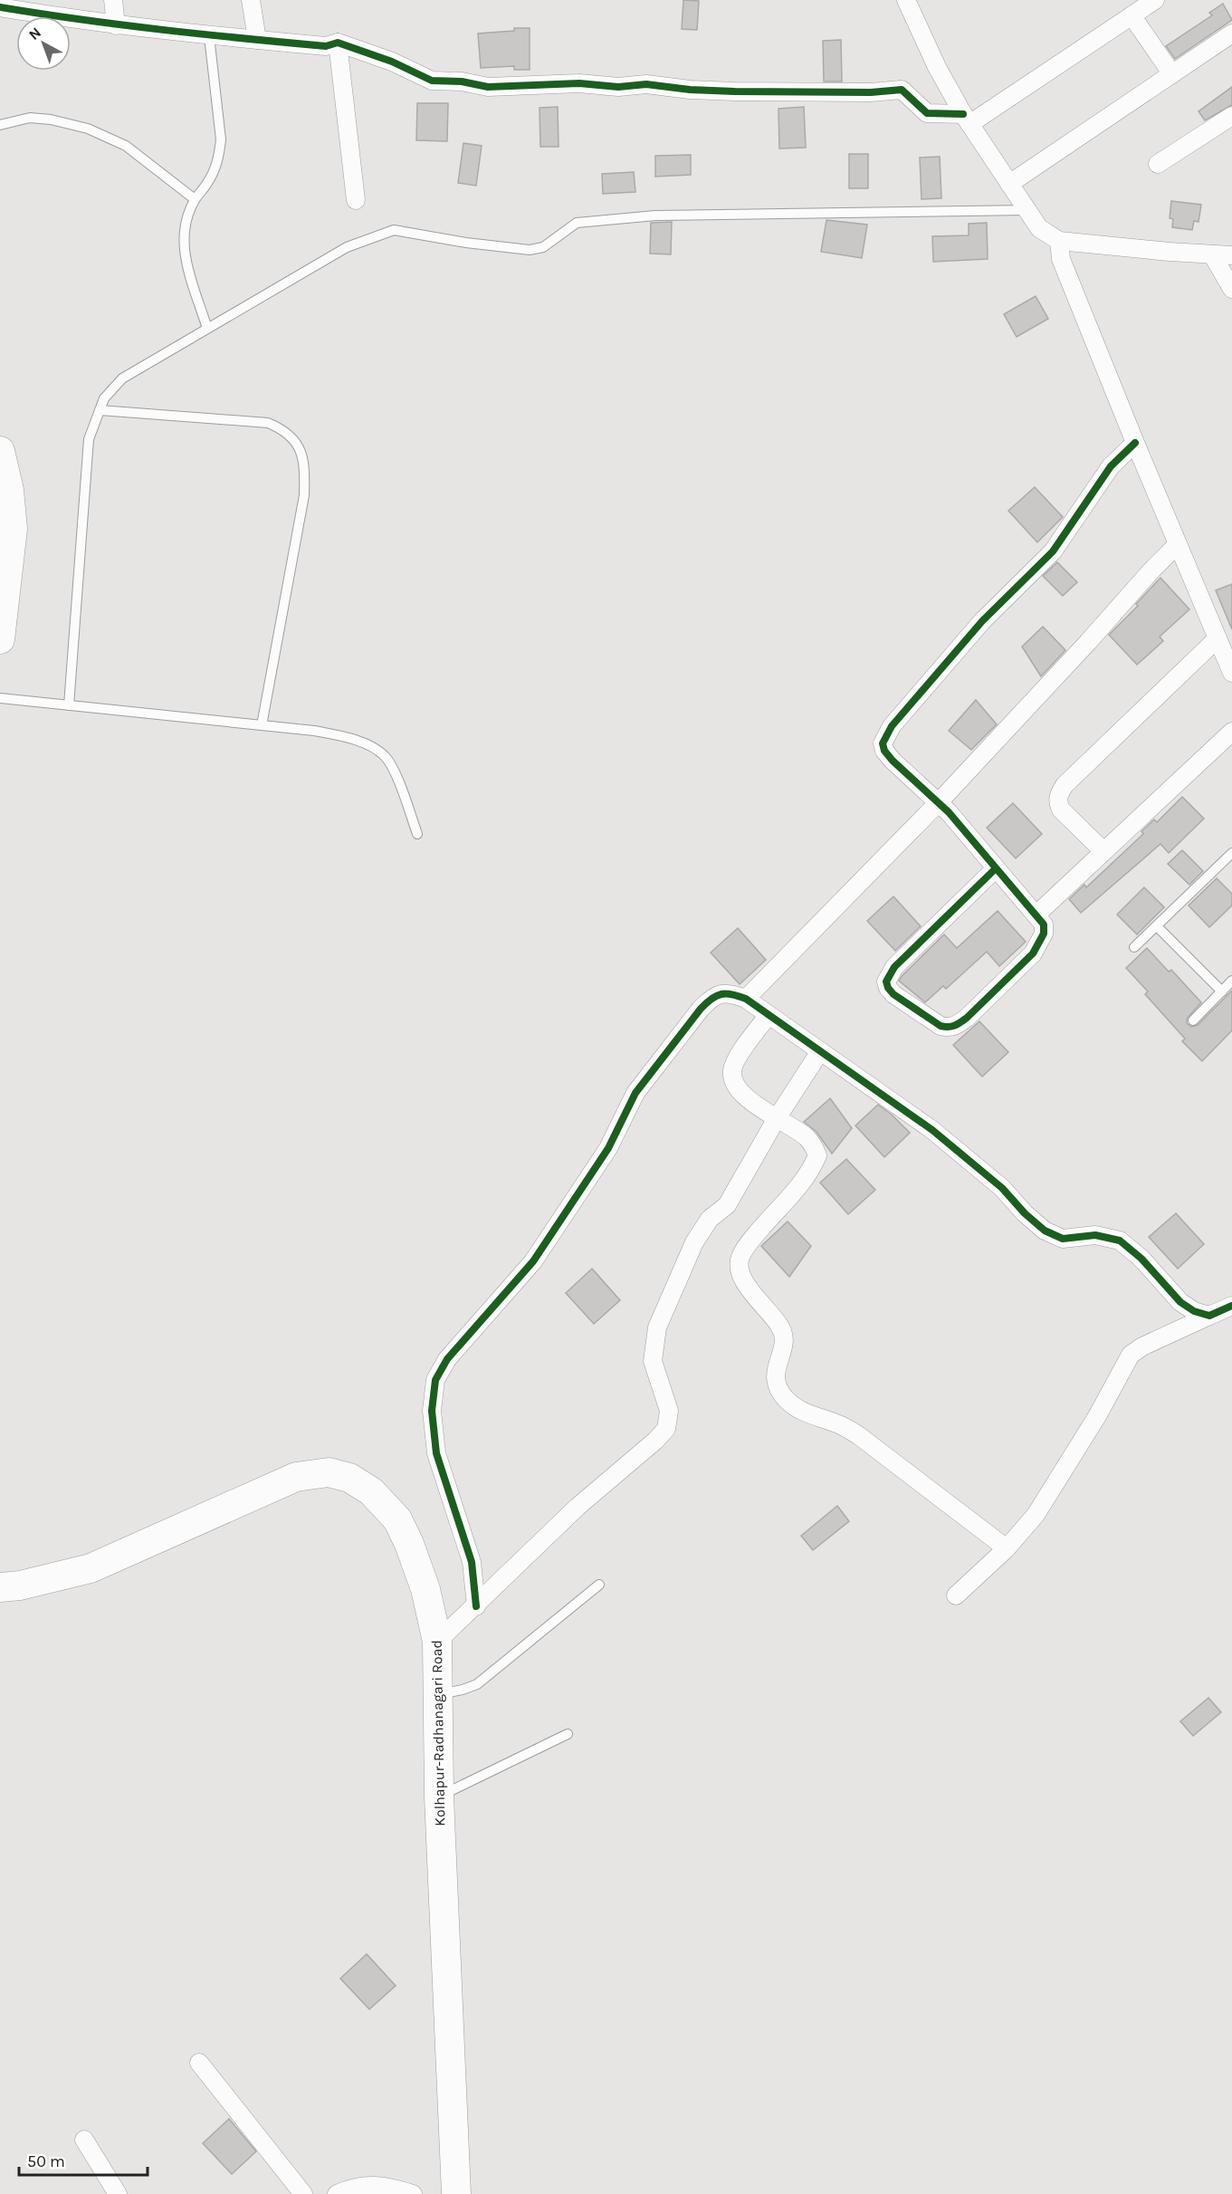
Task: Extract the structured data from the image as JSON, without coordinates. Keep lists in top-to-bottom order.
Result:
{
  "streets": {
    "main road": ["Kolhapur-Radhanagari Road"]
  },
  "scale_bar": "50 m",
  "north": "top left"
}
